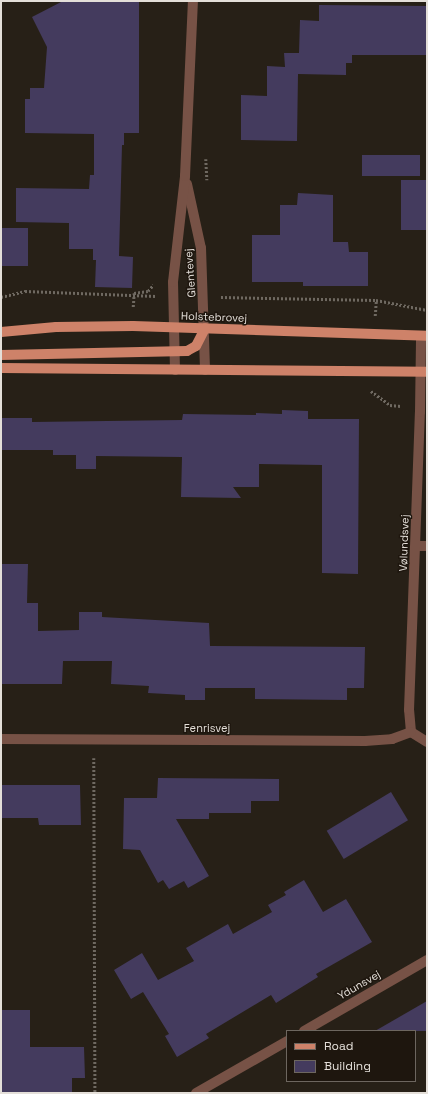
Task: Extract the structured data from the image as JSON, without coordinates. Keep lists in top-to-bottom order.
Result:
{
  "streets": {
    "main road": ["Holstebrovej"],
    "street": [
      "Glentevej",
      "Vølundsvej",
      "Fenrisvej",
      "Ydunsvej"
    ]
  },
  "crossings": [
    ["Glentevej", "Holstebrovej"],
    ["Holstebrovej", "Vølundsvej"],
    ["Vølundsvej", "Fenrisvej"]
  ],
  "legend": ["Road", "Building"]
}
